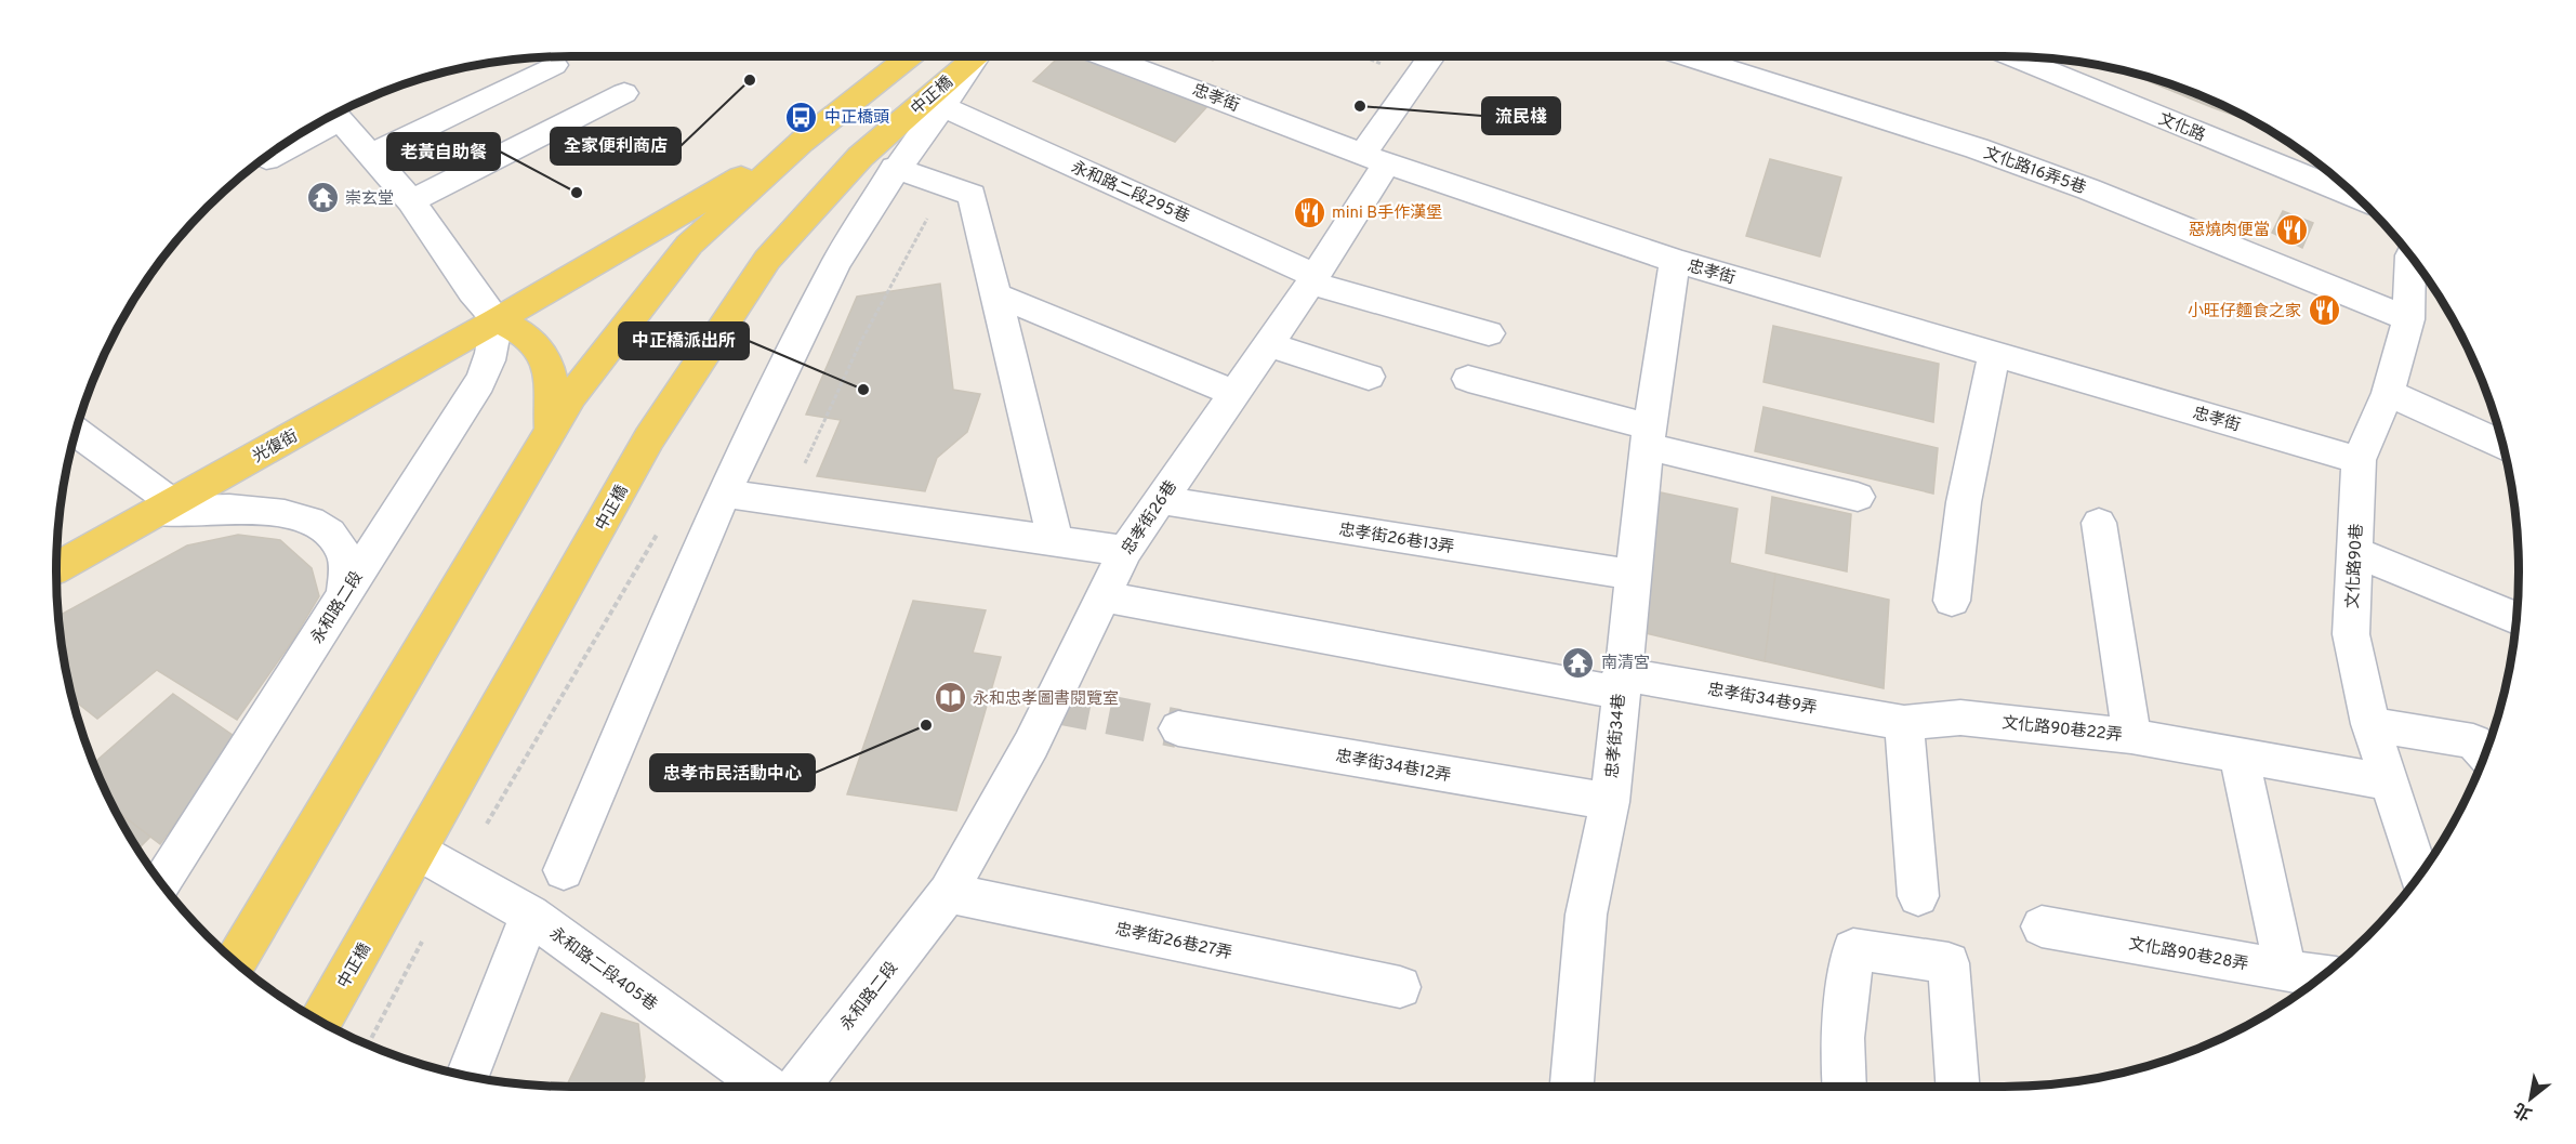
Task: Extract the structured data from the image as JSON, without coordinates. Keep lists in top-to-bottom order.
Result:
{
  "streets": {
    "main road": ["中正橋", "光復街"],
    "street": [
      "忠孝街",
      "文化路",
      "文化路16弄5巷",
      "永和路二段295巷",
      "忠孝街26巷",
      "忠孝街26巷13弄",
      "文化路90巷",
      "永和路二段",
      "忠孝街34巷9弄",
      "文化路90巷22弄",
      "忠孝街34巷",
      "忠孝街34巷12弄",
      "忠孝街26巷27弄",
      "文化路90巷28弄",
      "永和路二段405巷"
    ]
  },
  "crossings": [
    ["中正橋", "永和路二段405巷"],
    ["忠孝街", "忠孝街26巷"],
    ["忠孝街", "文化路90巷"],
    ["忠孝街", "忠孝街34巷"],
    ["文化路16弄5巷", "文化路90巷"],
    ["永和路二段295巷", "忠孝街26巷"],
    ["光復街", "永和路二段"],
    ["忠孝街26巷", "忠孝街26巷13弄"],
    ["忠孝街26巷", "永和路二段"],
    ["忠孝街26巷", "忠孝街34巷9弄"],
    ["忠孝街26巷", "忠孝街26巷27弄"],
    ["忠孝街26巷13弄", "忠孝街34巷"],
    ["文化路90巷", "文化路90巷22弄"],
    ["永和路二段", "忠孝街26巷27弄"],
    ["忠孝街34巷9弄", "文化路90巷22弄"],
    ["忠孝街34巷9弄", "忠孝街34巷"],
    ["忠孝街34巷", "忠孝街34巷12弄"]
  ],
  "places": {
    "other": [
      "全家便利商店",
      "流民棧",
      "老黃自助餐",
      "中正橋派出所",
      "忠孝市民活動中心"
    ],
    "bus stop": ["中正橋頭"],
    "temple": ["崇玄堂", "南清宮"],
    "restaurant": ["mini B手作漢堡", "惡燒肉便當", "小旺仔麵食之家"],
    "library": ["永和忠孝圖書閱覽室"]
  },
  "north": "bottom left"
}
